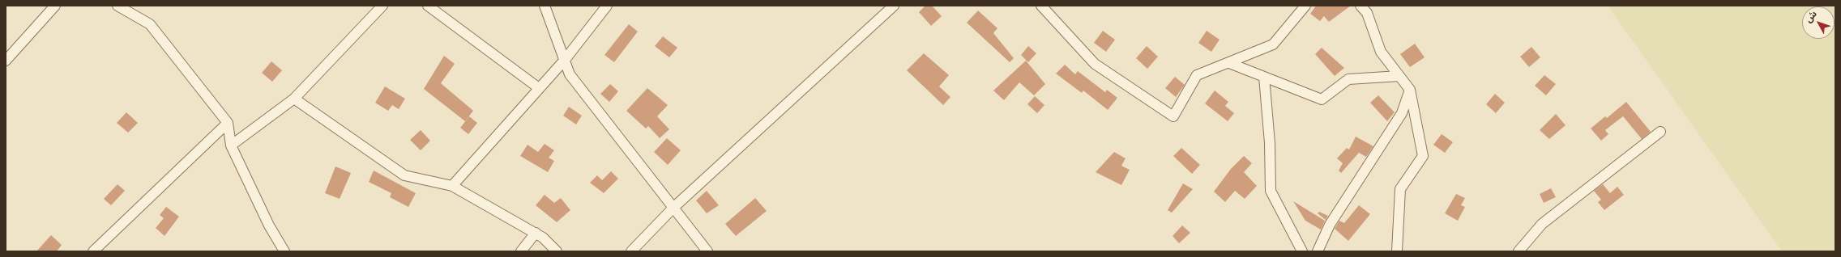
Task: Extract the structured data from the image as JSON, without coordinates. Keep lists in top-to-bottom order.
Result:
{
  "north": "top left"
}
